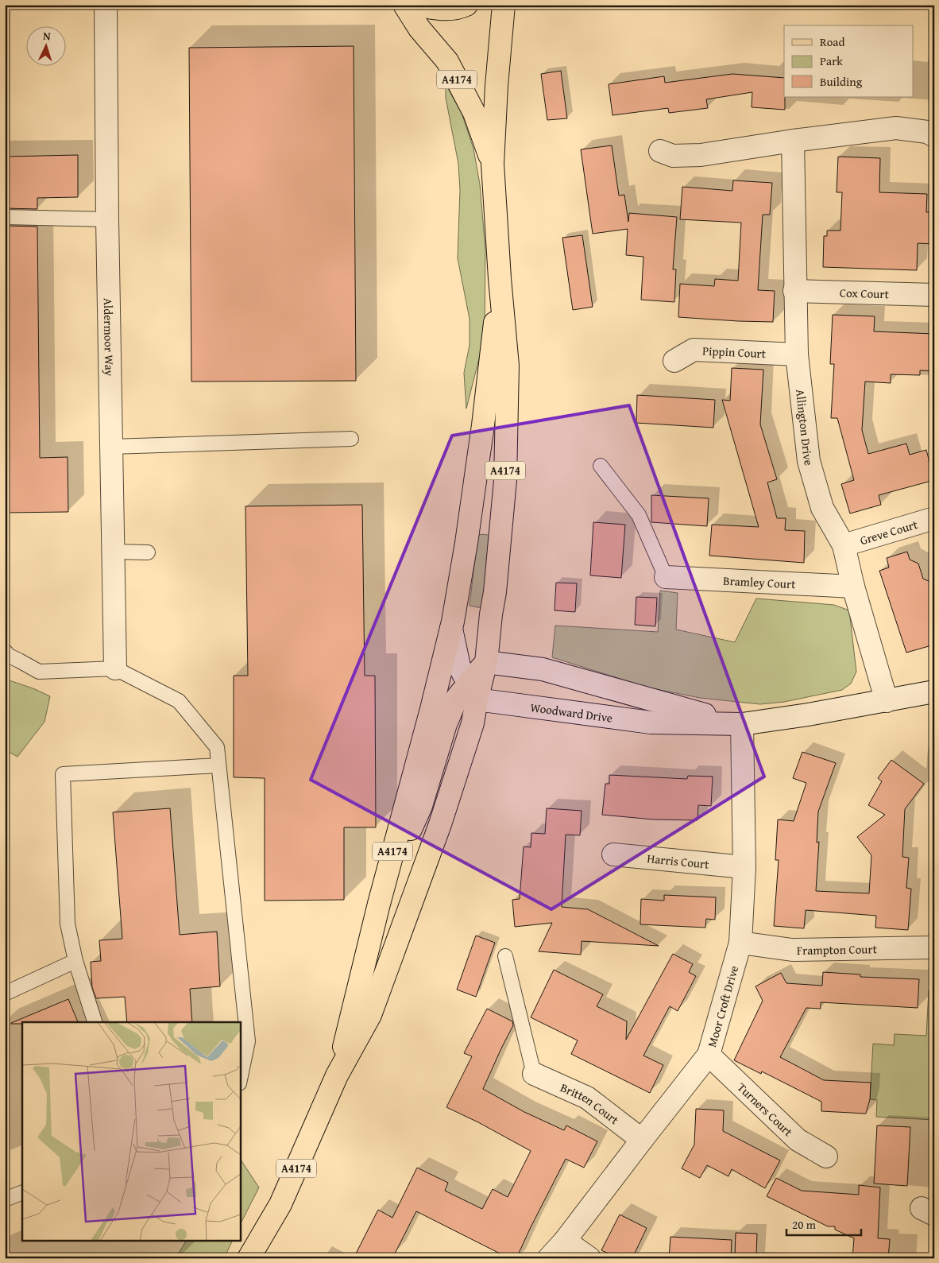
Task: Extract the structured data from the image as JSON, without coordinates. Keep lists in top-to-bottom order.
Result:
{
  "streets": {
    "main road": ["A4174"],
    "street": [
      "Cox Court",
      "Aldermoor Way",
      "Pippin Court",
      "Allington Drive",
      "Greve Court",
      "Bramley Court",
      "Woodward Drive",
      "Harris Court",
      "Frampton Court",
      "Moor Croft Drive",
      "Britten Court",
      "Turners Court"
    ]
  },
  "crossings": [
    ["A4174", "Woodward Drive"],
    ["Cox Court", "Allington Drive"],
    ["Pippin Court", "Allington Drive"],
    ["Allington Drive", "Greve Court"],
    ["Allington Drive", "Bramley Court"],
    ["Allington Drive", "Woodward Drive"],
    ["Woodward Drive", "Moor Croft Drive"],
    ["Harris Court", "Moor Croft Drive"],
    ["Frampton Court", "Moor Croft Drive"],
    ["Moor Croft Drive", "Britten Court"],
    ["Moor Croft Drive", "Turners Court"]
  ],
  "legend": ["Road", "Park", "Building"],
  "scale_bar": "20 m",
  "north": "top"
}
